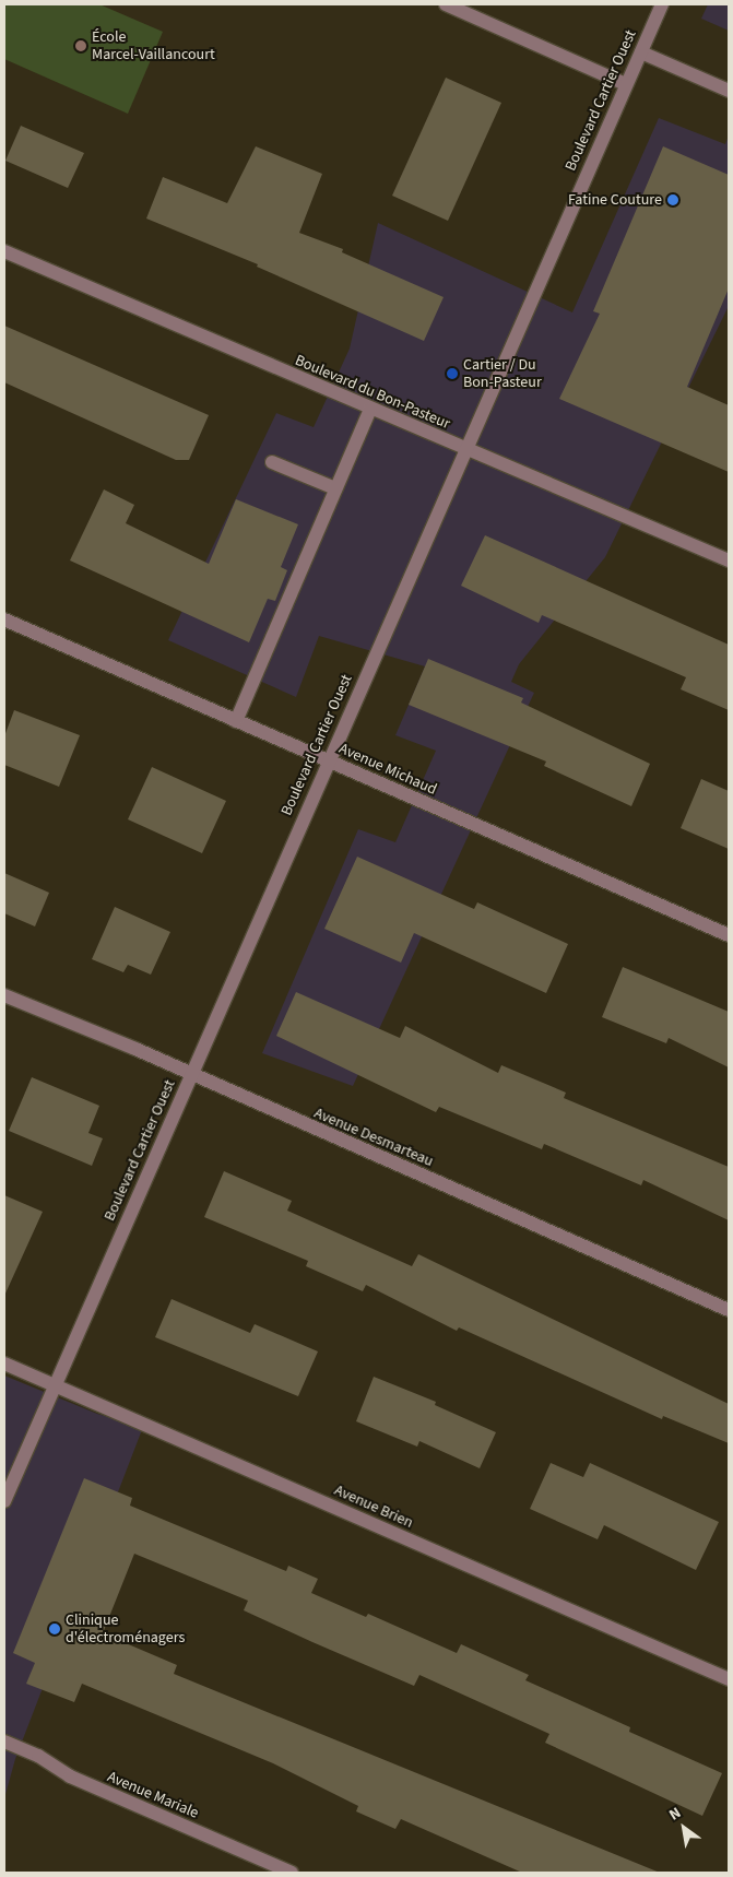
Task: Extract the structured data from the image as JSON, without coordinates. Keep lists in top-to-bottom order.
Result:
{
  "streets": {
    "street": [
      "Boulevard Cartier Ouest",
      "Boulevard du Bon-Pasteur",
      "Avenue Michaud",
      "Avenue Desmarteau",
      "Avenue Brien",
      "Avenue Mariale"
    ]
  },
  "crossings": [
    ["Boulevard Cartier Ouest", "Boulevard du Bon-Pasteur"],
    ["Boulevard Cartier Ouest", "Avenue Michaud"],
    ["Boulevard Cartier Ouest", "Avenue Desmarteau"],
    ["Boulevard Cartier Ouest", "Avenue Brien"]
  ],
  "places": [
    "École Marcel-Vaillancourt",
    "Fatine Couture",
    "Cartier / Du Bon-Pasteur",
    "Clinique d'électroménagers"
  ],
  "north": "top left"
}
